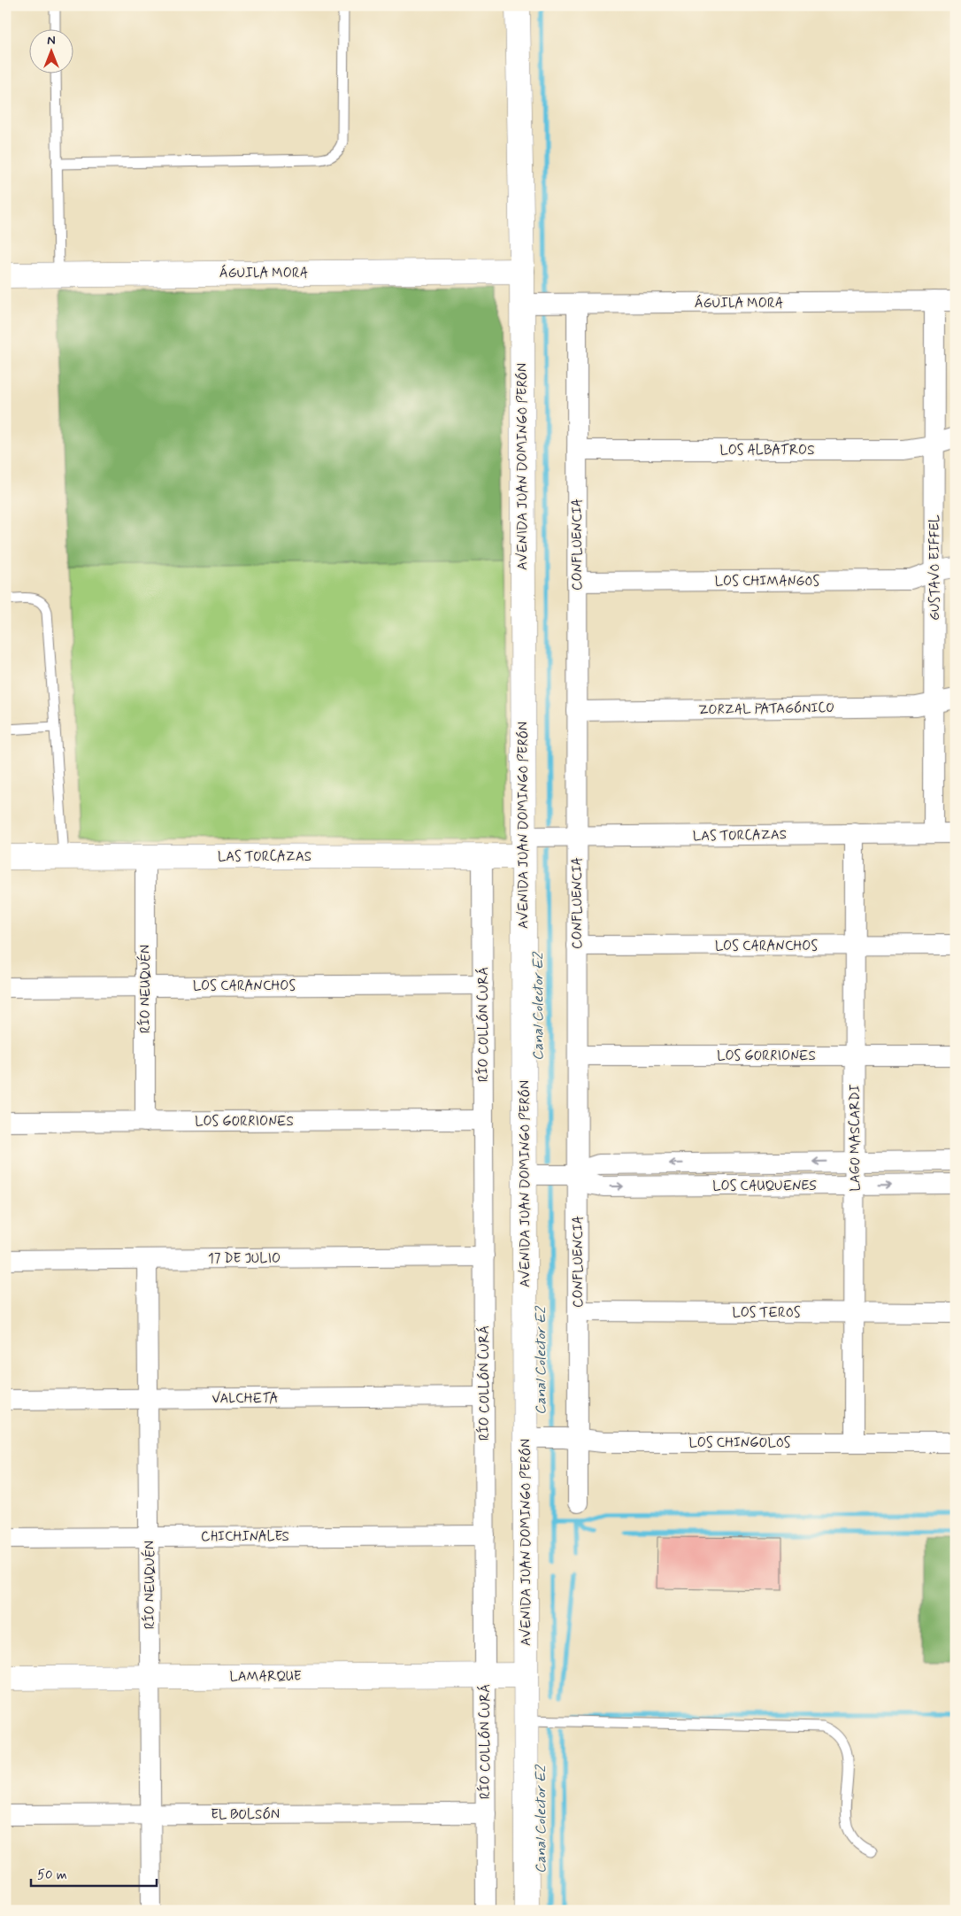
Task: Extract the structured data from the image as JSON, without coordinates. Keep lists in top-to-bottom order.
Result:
{
  "streets": {
    "street": [
      "ÁGUILA MORA",
      "LOS ALBATROS",
      "AVENIDA JUAN DOMINGO PERÓN",
      "CONFLUENCIA",
      "GUSTAVO EIFFEL",
      "LOS CHIMANGOS",
      "ZORZAL PATAGÓNICO",
      "LAS TORCAZAS",
      "LOS CARANCHOS",
      "RÍO NEUQUÉN",
      "RÍO COLLÓN CURÁ",
      "LOS GORRIONES",
      "LAGO MASCARDI",
      "LOS CAUQUENES",
      "17 DE JULIO",
      "LOS TEROS",
      "VALCHETA",
      "LOS CHINGOLOS",
      "CHICHINALES",
      "LAMARQUE",
      "EL BOLSÓN"
    ]
  },
  "crossings": [
    ["ÁGUILA MORA", "AVENIDA JUAN DOMINGO PERÓN"],
    ["ÁGUILA MORA", "CONFLUENCIA"],
    ["ÁGUILA MORA", "GUSTAVO EIFFEL"],
    ["LOS ALBATROS", "CONFLUENCIA"],
    ["LOS ALBATROS", "GUSTAVO EIFFEL"],
    ["AVENIDA JUAN DOMINGO PERÓN", "LAS TORCAZAS"],
    ["AVENIDA JUAN DOMINGO PERÓN", "LOS CAUQUENES"],
    ["AVENIDA JUAN DOMINGO PERÓN", "LOS CHINGOLOS"],
    ["AVENIDA JUAN DOMINGO PERÓN", "LAMARQUE"],
    ["CONFLUENCIA", "LOS CHIMANGOS"],
    ["CONFLUENCIA", "ZORZAL PATAGÓNICO"],
    ["CONFLUENCIA", "LAS TORCAZAS"],
    ["CONFLUENCIA", "LOS CARANCHOS"],
    ["CONFLUENCIA", "LOS GORRIONES"],
    ["CONFLUENCIA", "LOS CAUQUENES"],
    ["CONFLUENCIA", "LOS TEROS"],
    ["CONFLUENCIA", "LOS CHINGOLOS"],
    ["GUSTAVO EIFFEL", "LOS CHIMANGOS"],
    ["GUSTAVO EIFFEL", "ZORZAL PATAGÓNICO"],
    ["GUSTAVO EIFFEL", "LAS TORCAZAS"],
    ["LAS TORCAZAS", "RÍO NEUQUÉN"],
    ["LAS TORCAZAS", "RÍO COLLÓN CURÁ"],
    ["LAS TORCAZAS", "LAGO MASCARDI"],
    ["LOS CARANCHOS", "RÍO NEUQUÉN"],
    ["LOS CARANCHOS", "RÍO COLLÓN CURÁ"],
    ["LOS CARANCHOS", "LAGO MASCARDI"],
    ["RÍO NEUQUÉN", "LOS GORRIONES"],
    ["RÍO NEUQUÉN", "17 DE JULIO"],
    ["RÍO NEUQUÉN", "VALCHETA"],
    ["RÍO NEUQUÉN", "CHICHINALES"],
    ["RÍO NEUQUÉN", "LAMARQUE"],
    ["RÍO NEUQUÉN", "EL BOLSÓN"],
    ["RÍO COLLÓN CURÁ", "LOS GORRIONES"],
    ["RÍO COLLÓN CURÁ", "17 DE JULIO"],
    ["RÍO COLLÓN CURÁ", "VALCHETA"],
    ["RÍO COLLÓN CURÁ", "CHICHINALES"],
    ["RÍO COLLÓN CURÁ", "LAMARQUE"],
    ["RÍO COLLÓN CURÁ", "EL BOLSÓN"],
    ["LOS GORRIONES", "LAGO MASCARDI"],
    ["LAGO MASCARDI", "LOS CAUQUENES"],
    ["LAGO MASCARDI", "LOS TEROS"],
    ["LAGO MASCARDI", "LOS CHINGOLOS"]
  ],
  "water": ["Canal Colector E2"],
  "scale_bar": "50 m",
  "north": "top"
}
